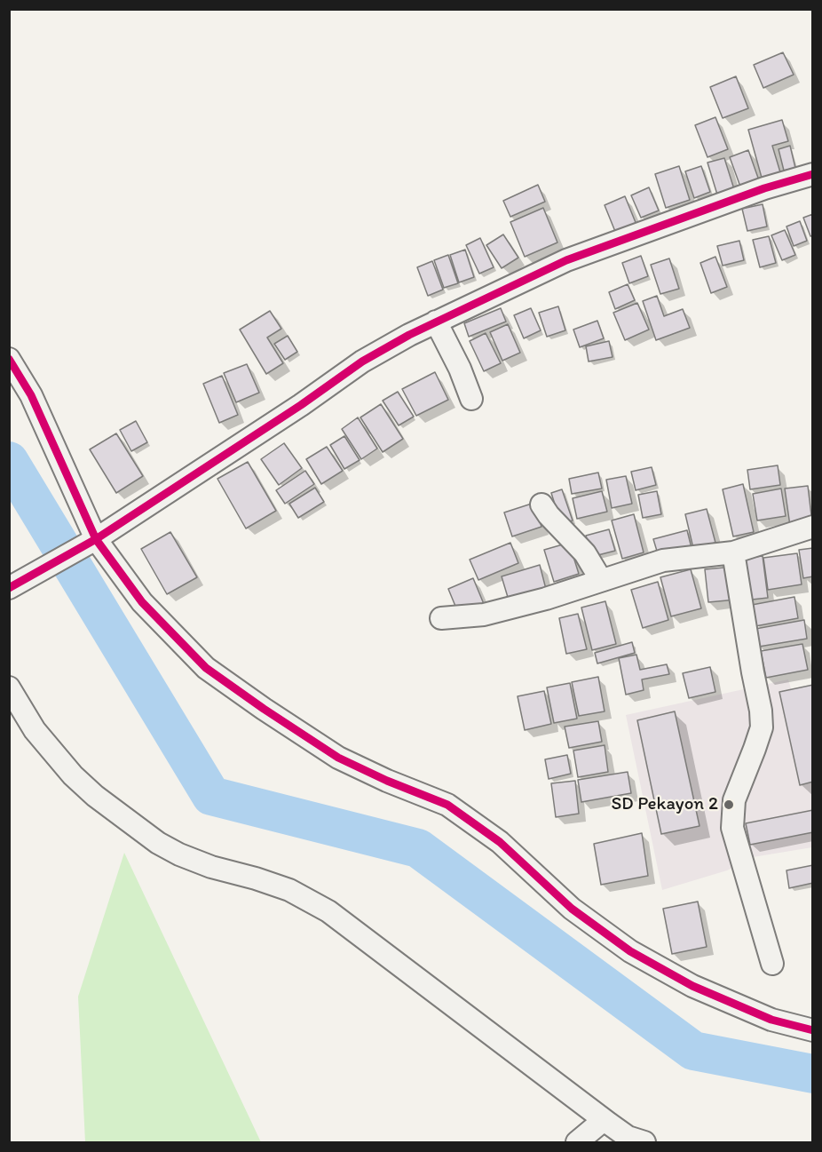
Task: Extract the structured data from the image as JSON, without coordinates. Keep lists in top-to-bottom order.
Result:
{
  "places": ["SD Pekayon 2"]
}
